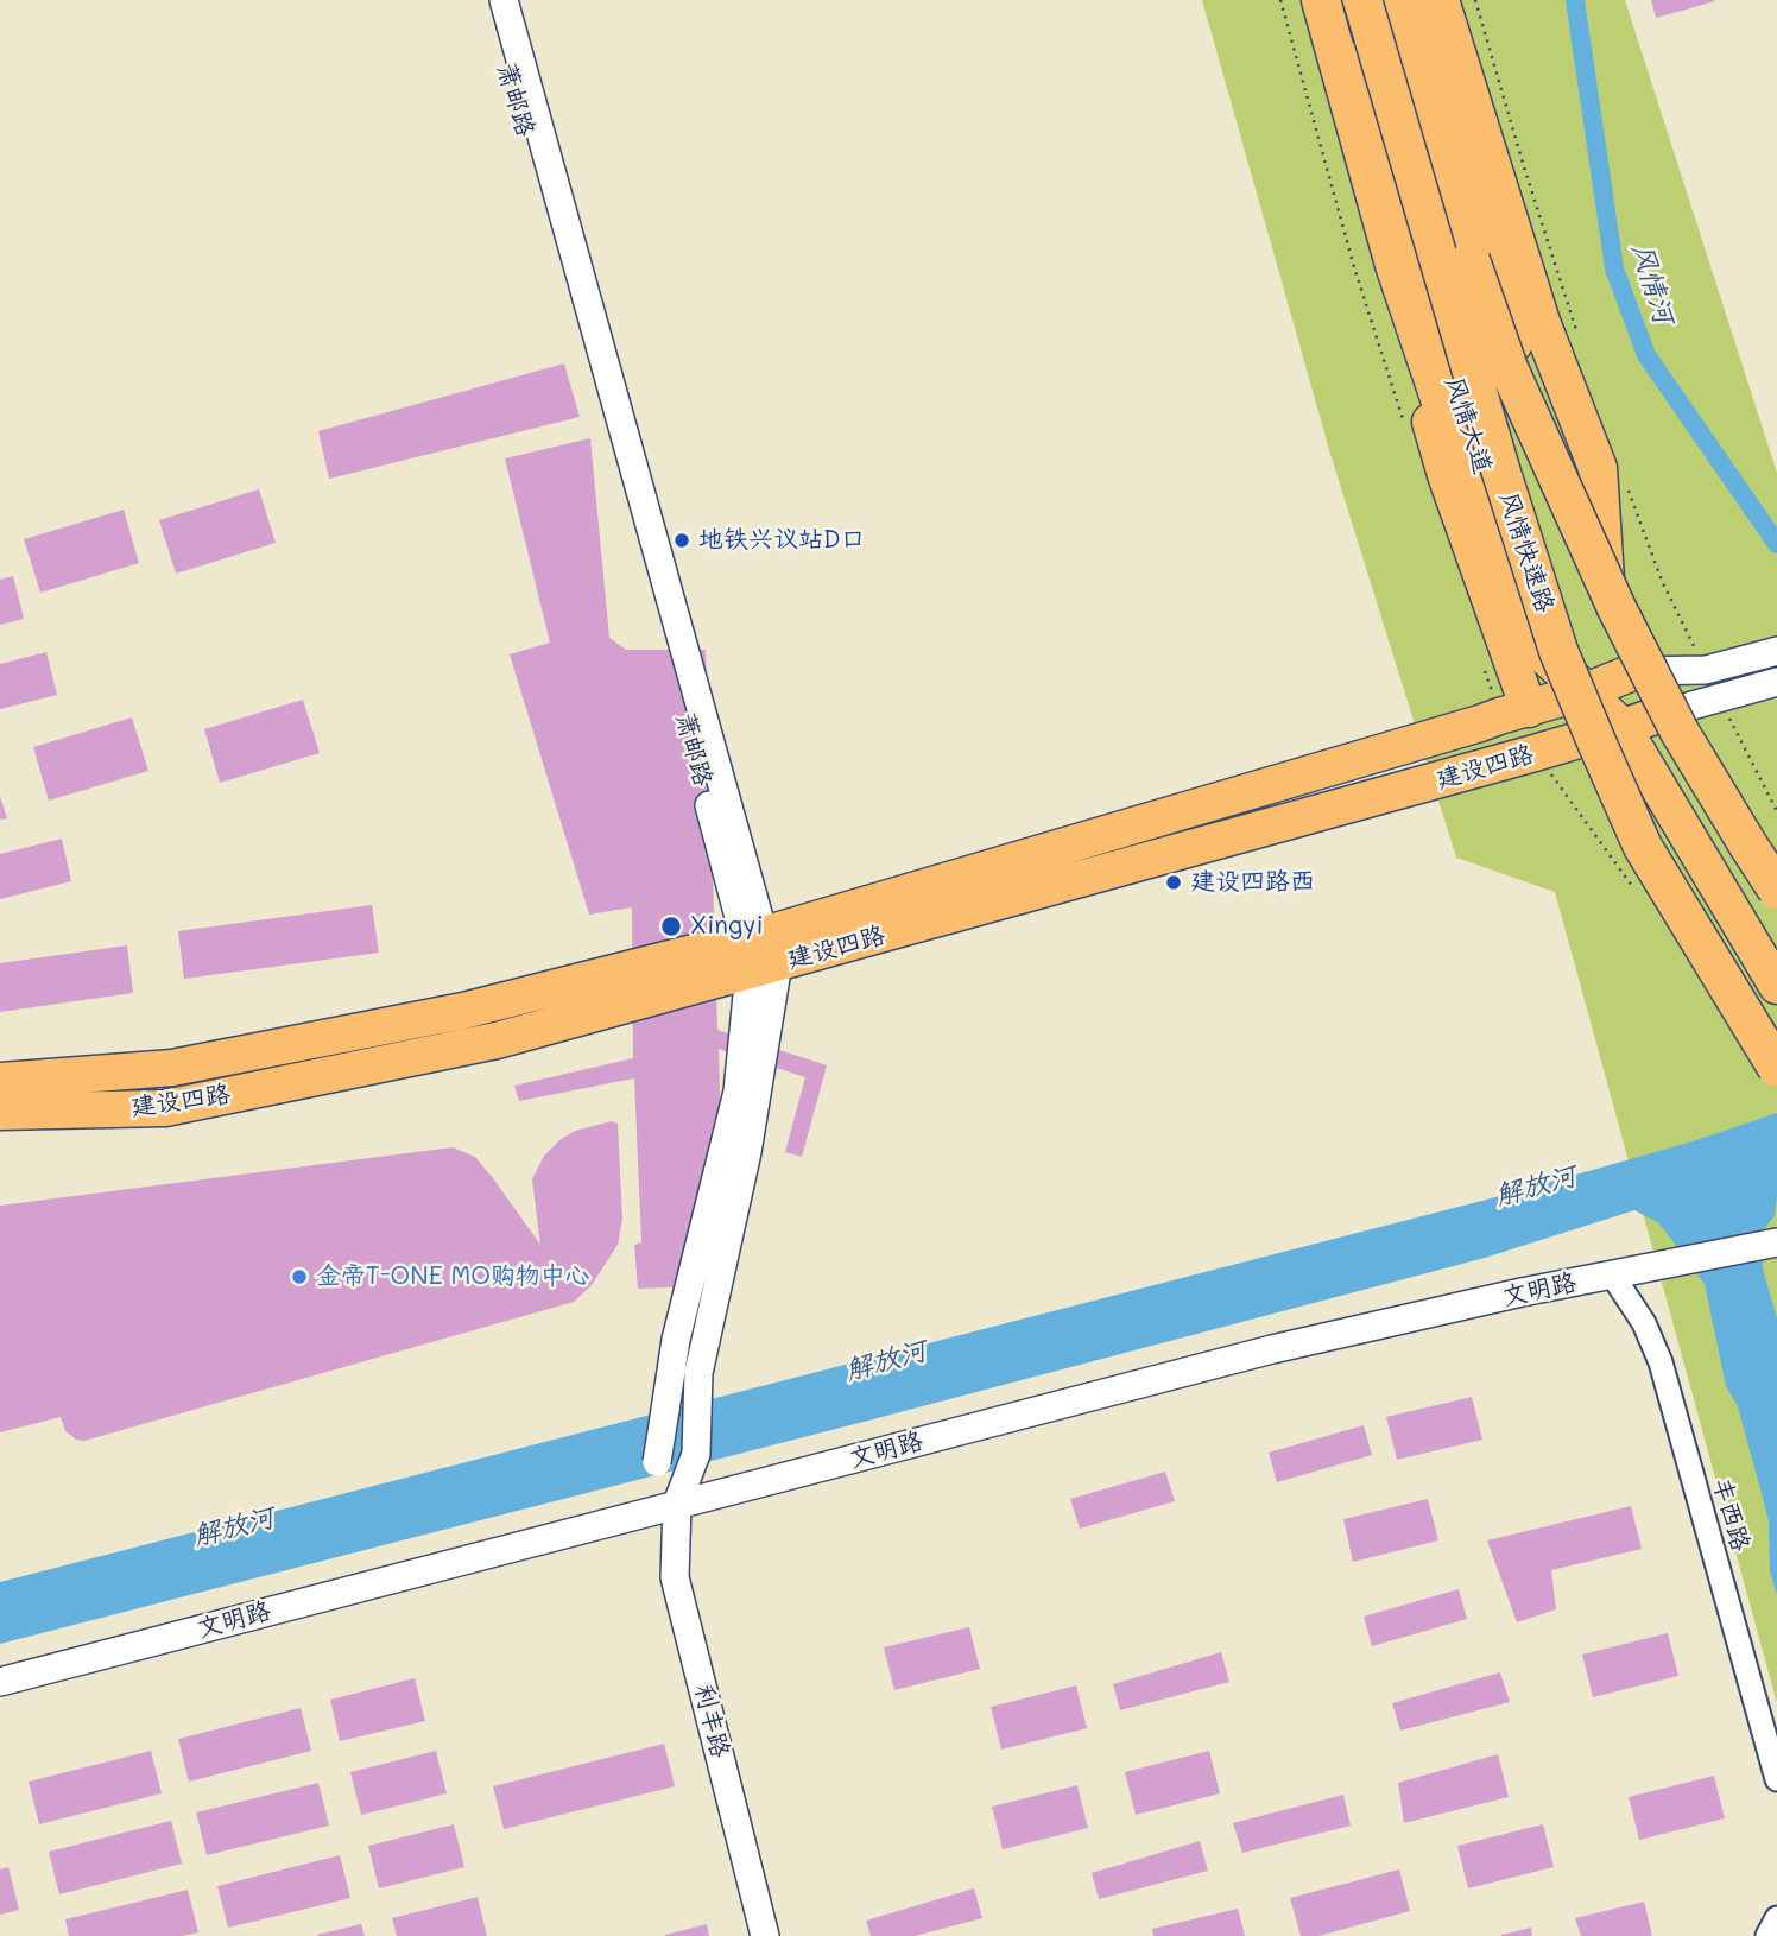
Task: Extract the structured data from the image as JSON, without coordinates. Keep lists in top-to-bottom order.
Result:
{
  "streets": {
    "highway": ["风情快速路"],
    "main road": ["风情大道", "建设四路"],
    "street": [
      "萧邮路",
      "文明路",
      "丰西路",
      "利丰路"
    ]
  },
  "crossings": [
    ["萧邮路", "建设四路"],
    ["萧邮路", "文明路"],
    ["萧邮路", "利丰路"],
    ["风情大道", "建设四路"],
    ["文明路", "丰西路"],
    ["文明路", "利丰路"]
  ],
  "water": ["风情河", "解放河"],
  "places": [
    "地铁兴议站D口",
    "建设四路西",
    "Xingyi",
    "金帝T-ONE MO购物中心"
  ]
}
